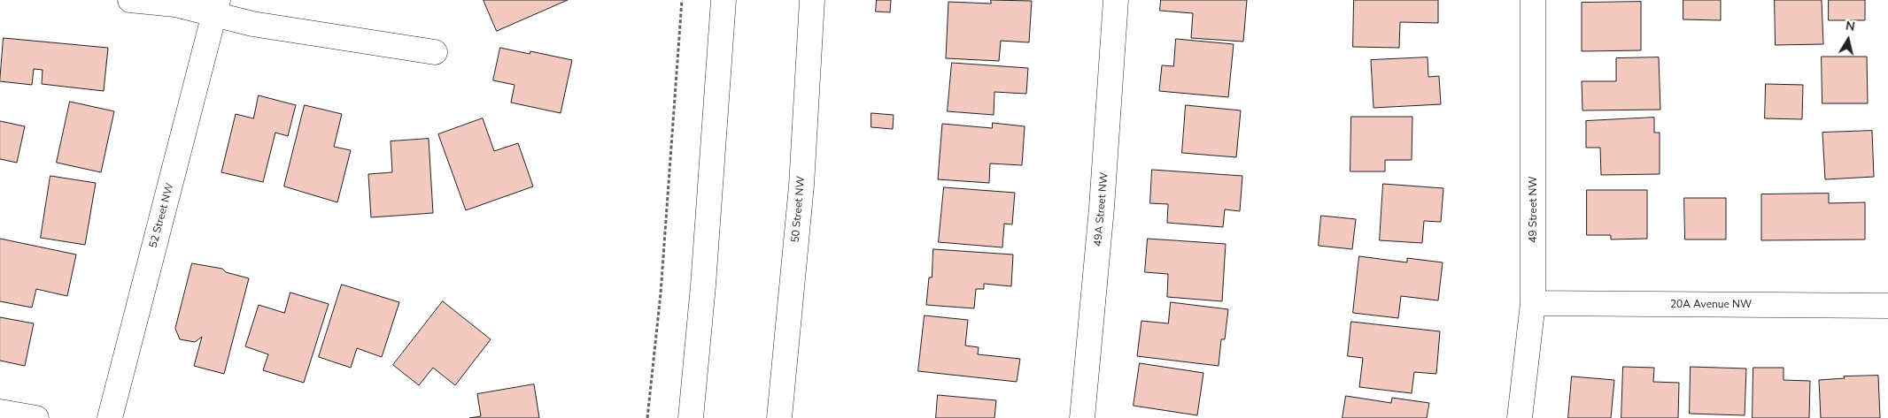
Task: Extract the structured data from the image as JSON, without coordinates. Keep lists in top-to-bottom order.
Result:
{
  "streets": {
    "street": [
      "50 Street NW",
      "49A Street NW",
      "49 Street NW",
      "52 Street NW",
      "20A Avenue NW"
    ]
  },
  "crossings": [
    ["49 Street NW", "20A Avenue NW"]
  ],
  "north": "top"
}
